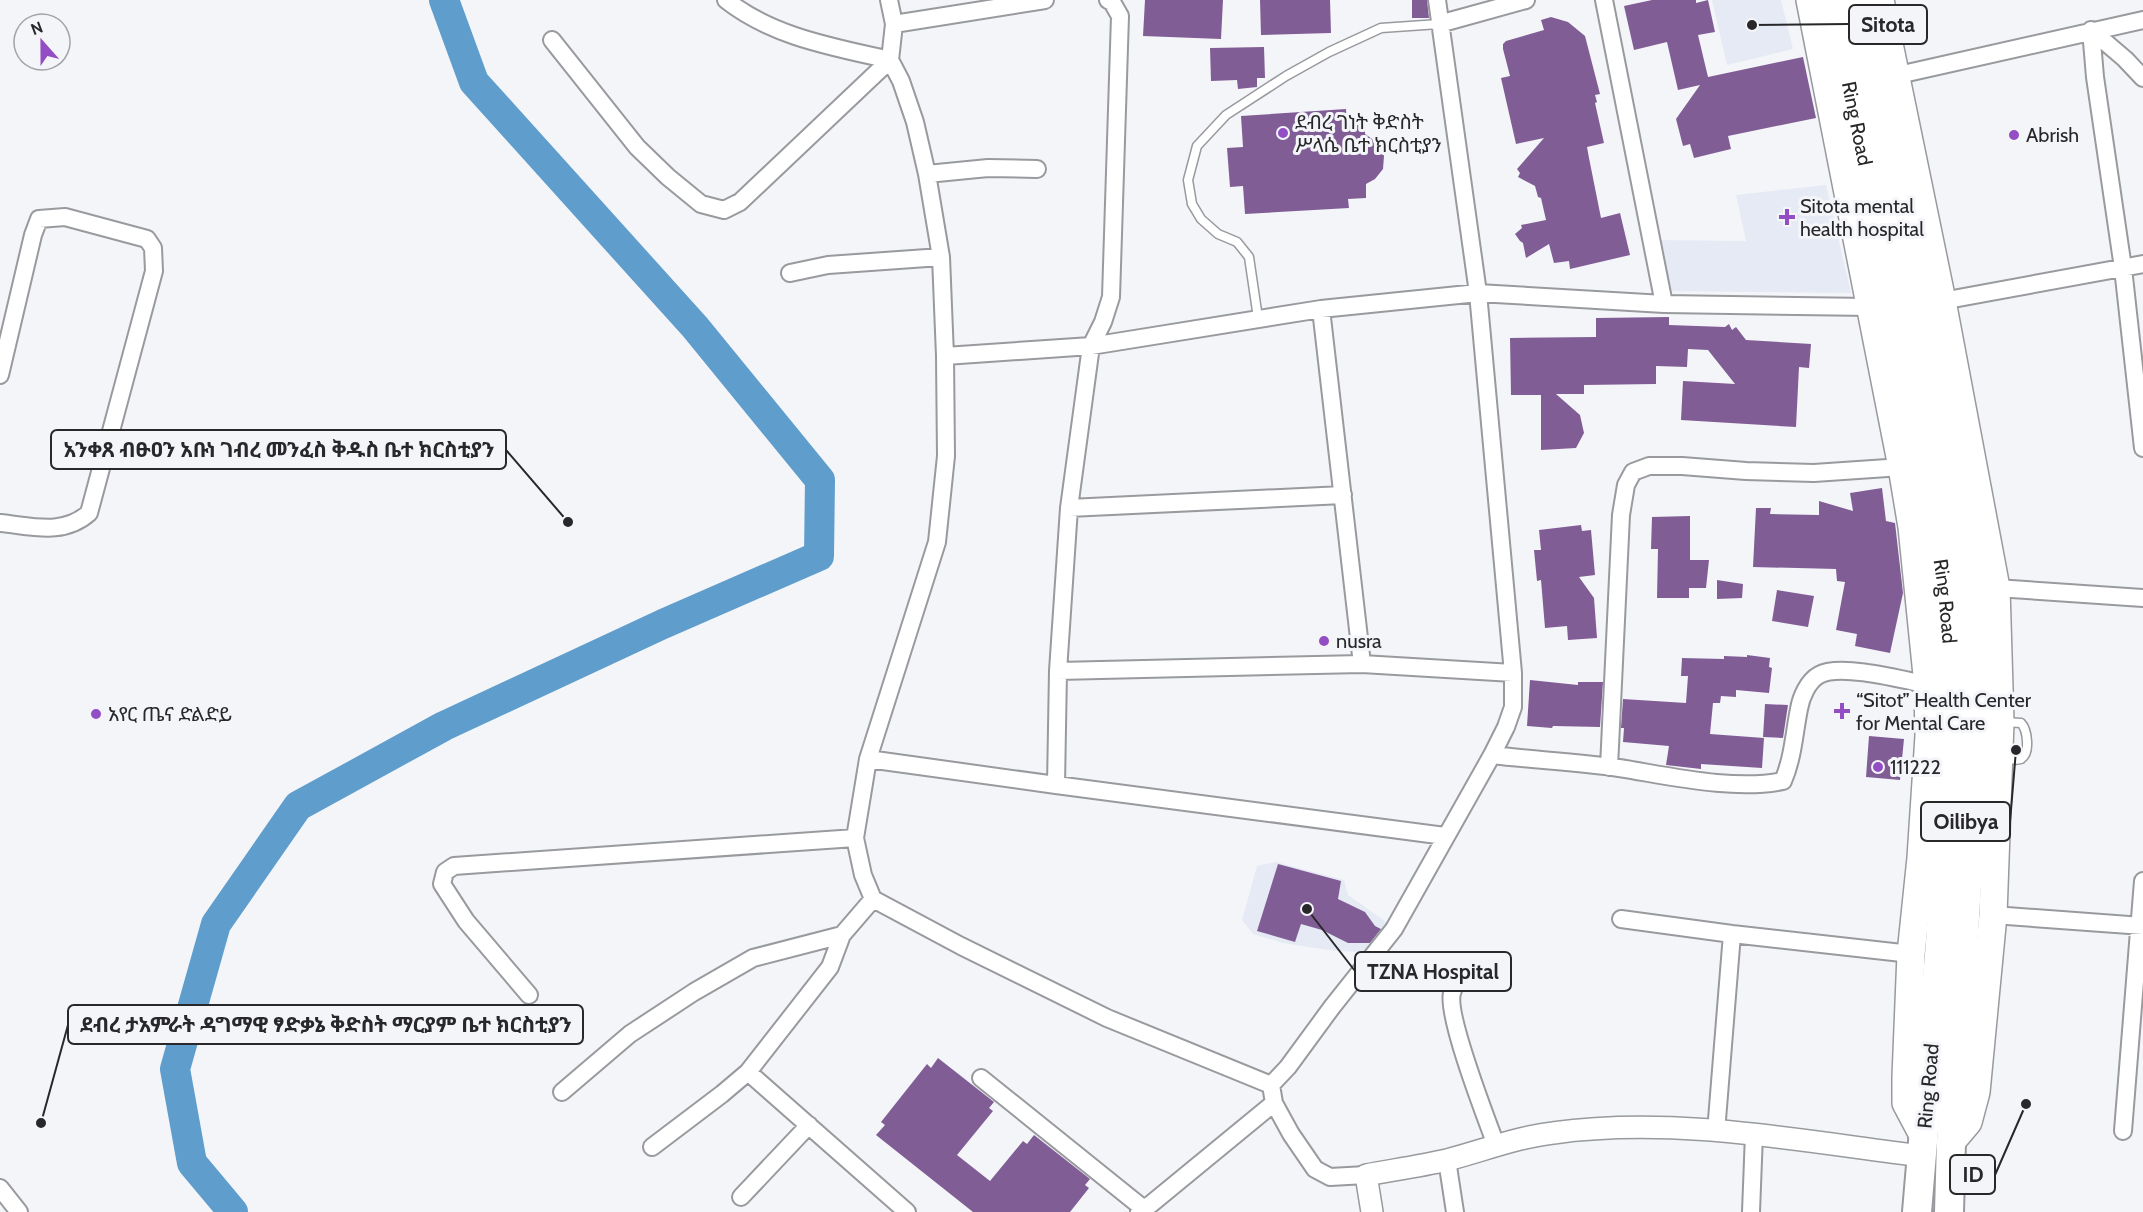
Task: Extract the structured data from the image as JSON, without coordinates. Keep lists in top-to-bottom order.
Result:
{
  "streets": {
    "highway": ["Ring Road"]
  },
  "places": {
    "other": [
      "Sitota",
      "ደብረ ገነት ቅድስት ሥላሴ ቤተ ክርስቲያን",
      "Abrish",
      "አንቀጸ ብፁዐን አቡነ ገብረ መንፈስ ቅዱስ ቤተ ክርስቲያን",
      "nusra",
      "አየር ጤና ድልድይ",
      "Oilibya",
      "111222",
      "TZNA Hospital",
      "ID",
      "ደብረ ታአምራት ዳግማዊ ፃድቃኔ ቅድስት ማርያም ቤተ ክርስቲያን"
    ],
    "health": ["Sitota mental health hospital", "“Sitot” Health Center for Mental Care"]
  },
  "north": "top"
}
